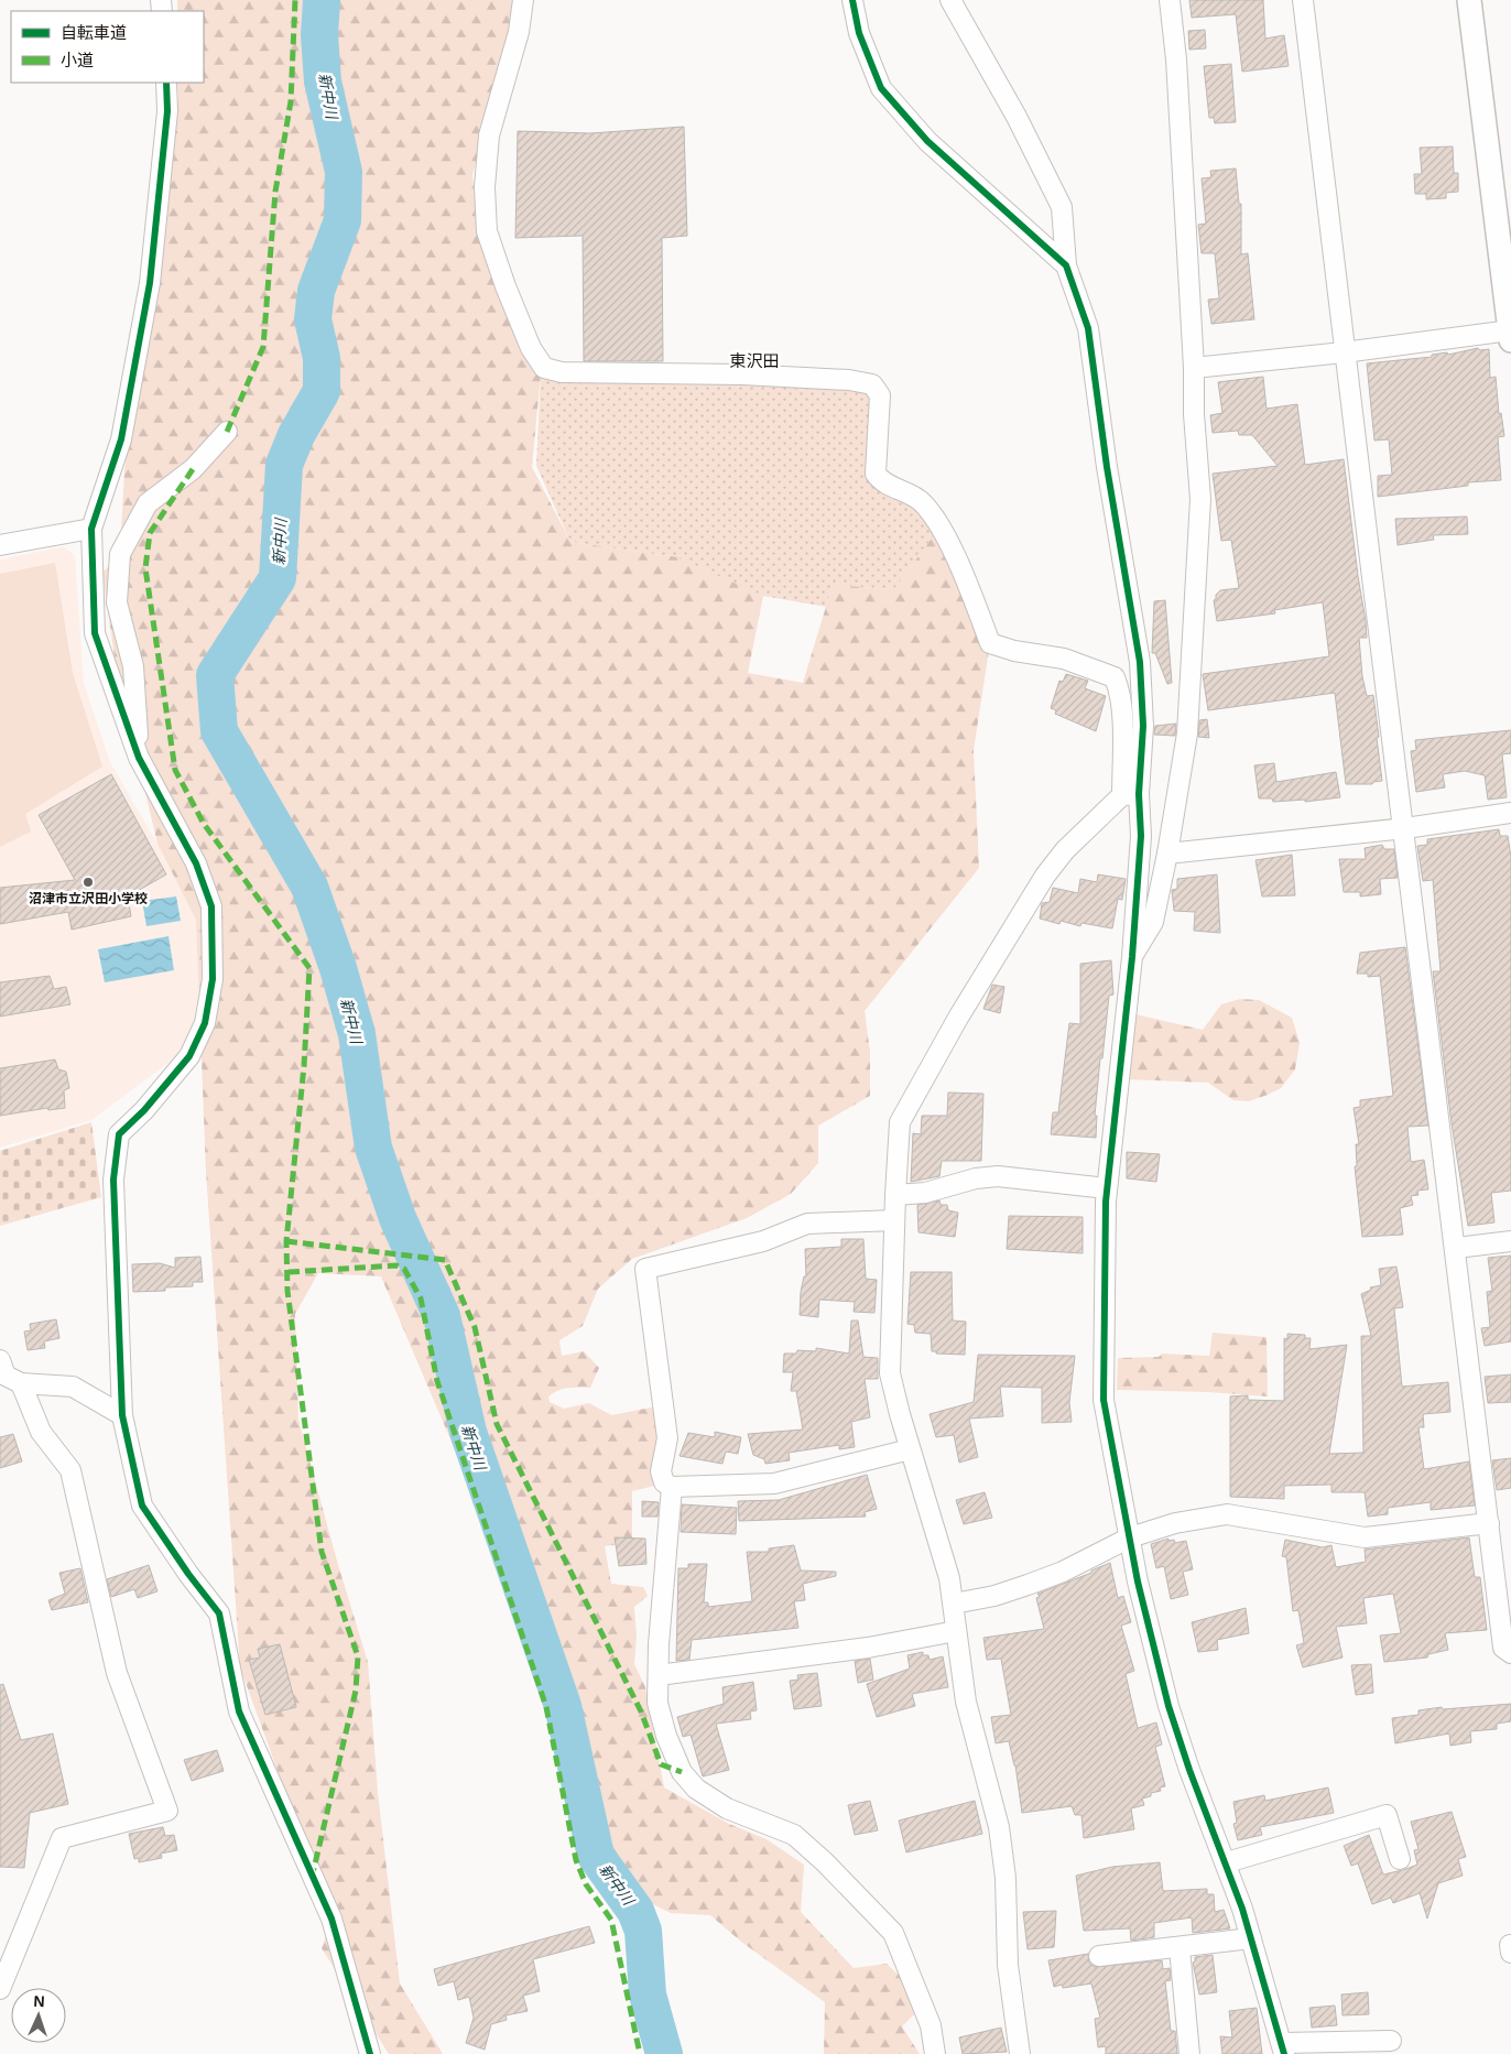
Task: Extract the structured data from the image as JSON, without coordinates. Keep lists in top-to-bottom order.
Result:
{
  "districts": ["東沢田"],
  "water": ["新中川"],
  "places": ["沼津市立沢田小学校"],
  "legend": ["自転車道", "小道"],
  "north": "top"
}
